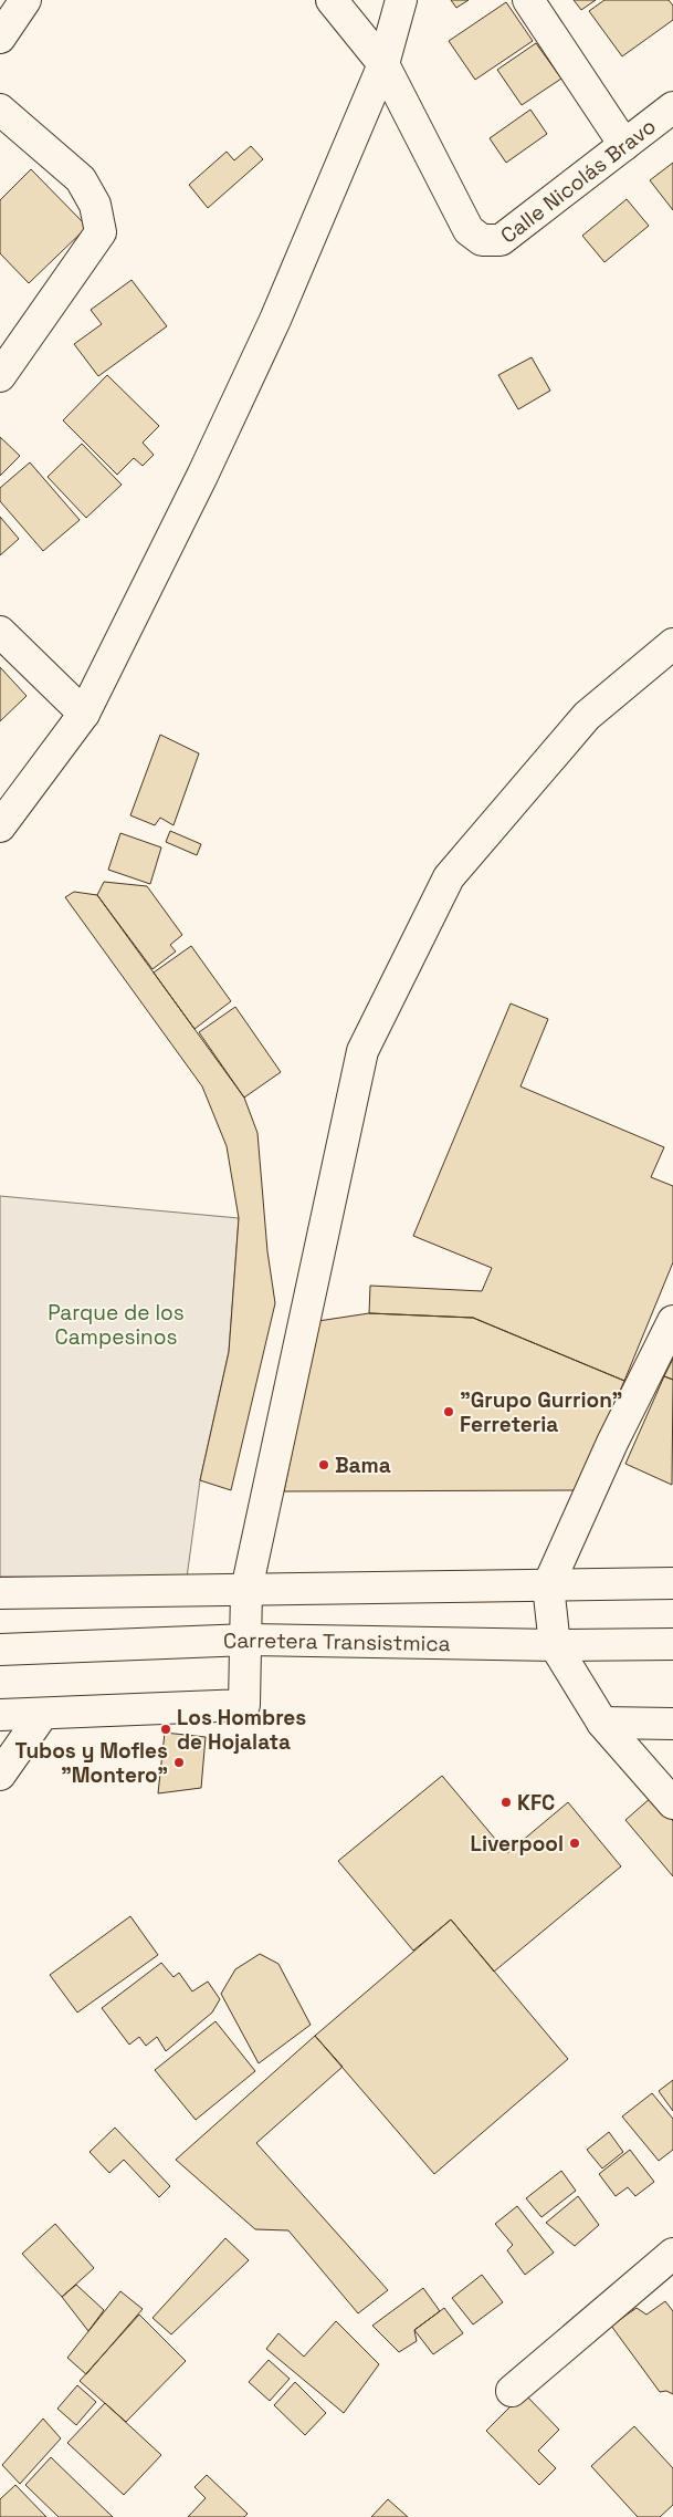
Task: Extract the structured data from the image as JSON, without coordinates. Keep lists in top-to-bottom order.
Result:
{
  "streets": {
    "street": ["Calle Nicolás Bravo", "Carretera Transistmica"]
  },
  "parks": ["Parque de los Campesinos"],
  "places": [
    "\"Grupo Gurrion\" Ferreteria",
    "Bama",
    "Los Hombres de Hojalata",
    "Tubos y Mofles \"Montero\"",
    "KFC",
    "Liverpool"
  ]
}
